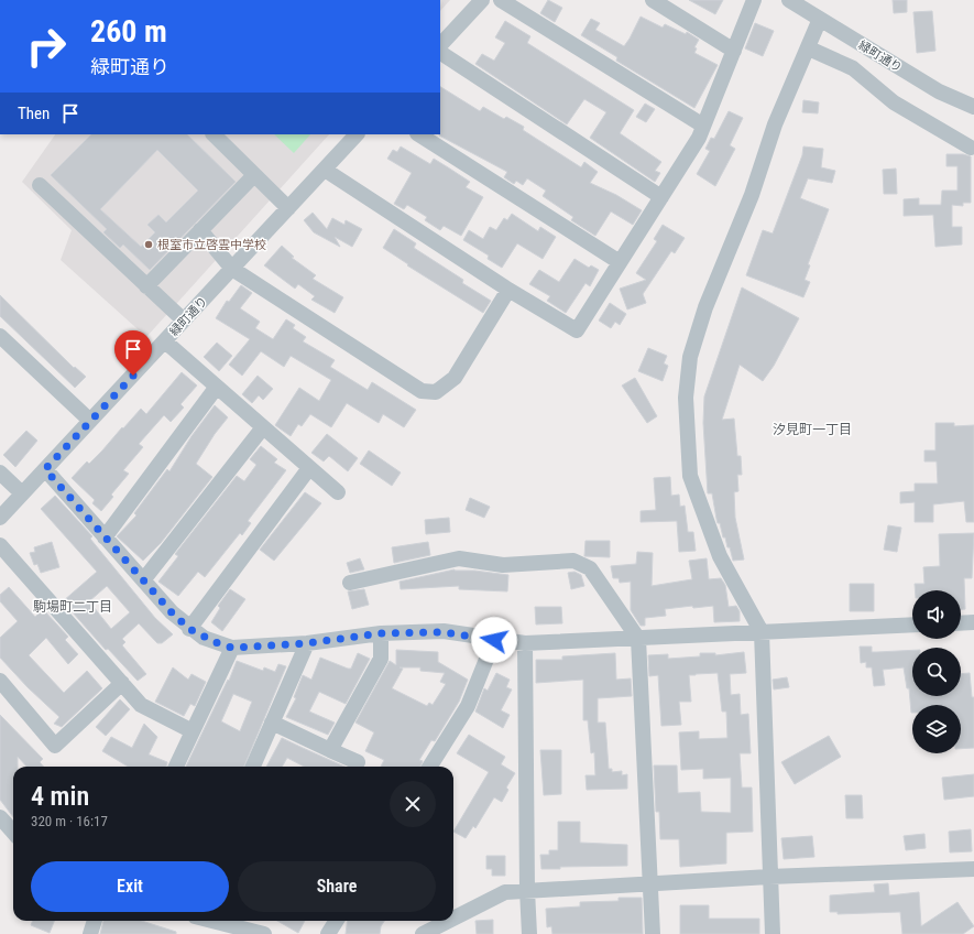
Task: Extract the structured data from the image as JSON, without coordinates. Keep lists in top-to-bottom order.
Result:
{
  "streets": {
    "street": ["緑町通り"]
  },
  "districts": ["汐見町一丁目", "駒場町二丁目"],
  "places": ["根室市立啓雲中学校"],
  "page": {
    "turn": ["260 m", "緑町通り"],
    "then": "Then",
    "heading": ["4 min", "320 m · 16:17"],
    "buttons": ["Exit", "Share"]
  }
}
